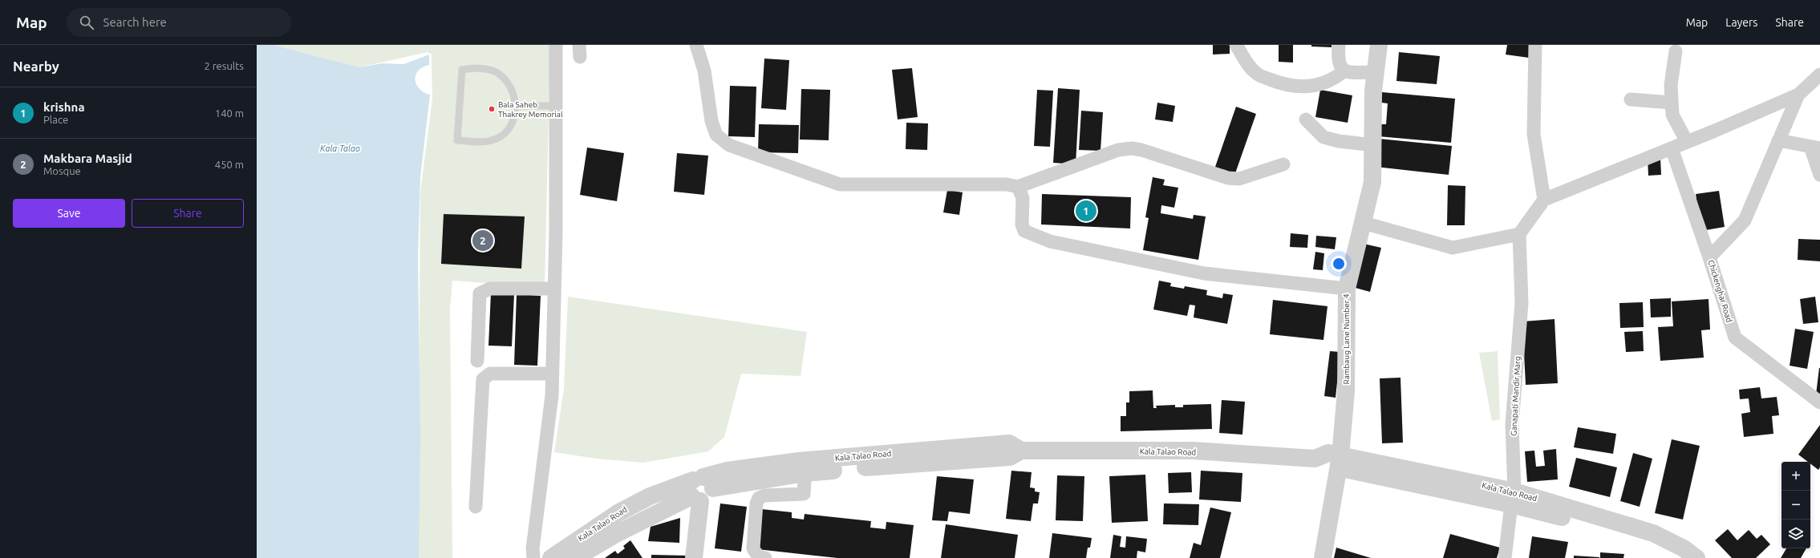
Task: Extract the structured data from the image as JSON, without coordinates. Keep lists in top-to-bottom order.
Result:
{
  "streets": {
    "street": [
      "Chickenghar Road",
      "Rambaug Lane Number 4",
      "Ganapati Mandir Marg",
      "Kala Talao Road"
    ]
  },
  "crossings": [
    ["Rambaug Lane Number 4", "Kala Talao Road"],
    ["Ganapati Mandir Marg", "Kala Talao Road"]
  ],
  "water": ["Kala Talao"],
  "places": ["Bala Saheb Thakrey Memorial"],
  "page": {
    "header": "Map",
    "search": "Search here",
    "nav": ["Map", "Layers", "Share"],
    "heading": ["Nearby", "2 results"],
    "list": [
      {
        "mark": "1",
        "name": "krishna",
        "note": "Place",
        "value": "140 m"
      },
      {
        "mark": "2",
        "name": "Makbara Masjid",
        "note": "Mosque",
        "value": "450 m"
      }
    ],
    "buttons": ["Save", "Share"],
    "pins": ["1", "2"],
    "map_buttons": ["+", "−"]
  }
}
